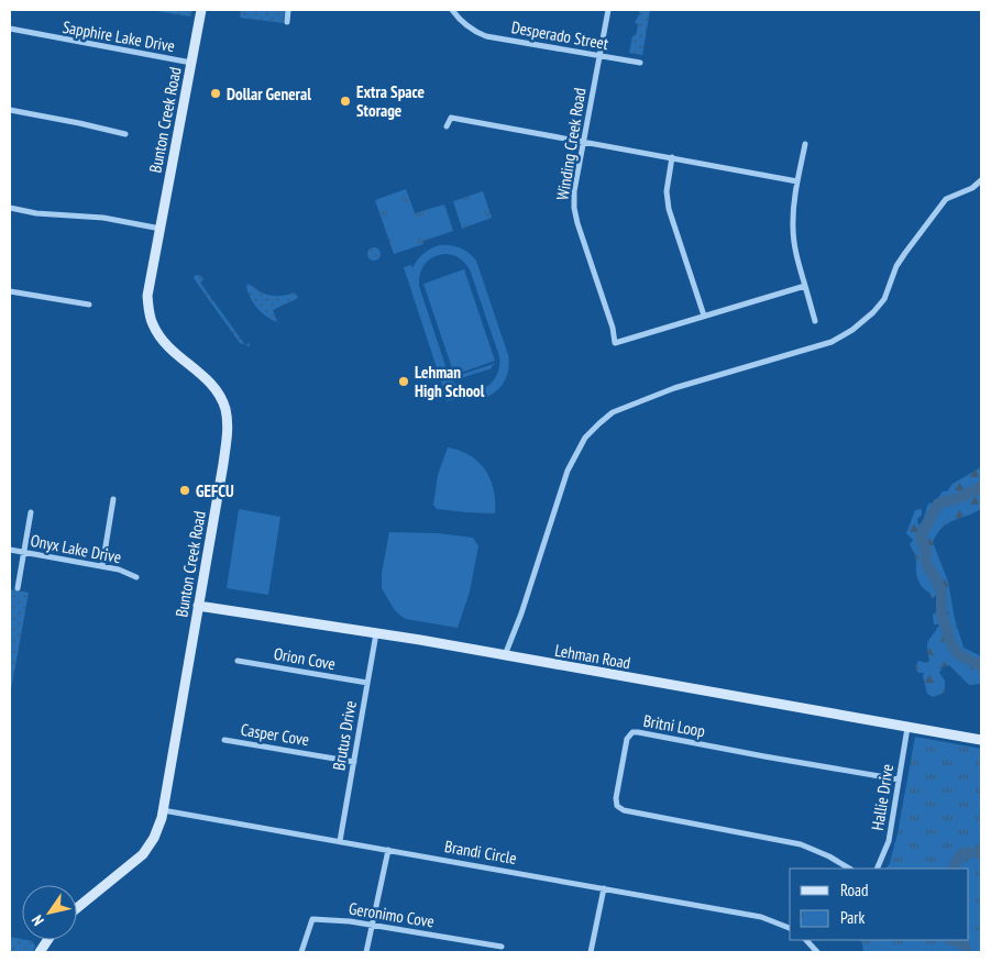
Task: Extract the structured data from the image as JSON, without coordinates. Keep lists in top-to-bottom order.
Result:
{
  "streets": {
    "street": [
      "Desperado Street",
      "Sapphire Lake Drive",
      "Bunton Creek Road",
      "Winding Creek Road",
      "Onyx Lake Drive",
      "Lehman Road",
      "Orion Cove",
      "Britni Loop",
      "Casper Cove",
      "Brutus Drive",
      "Hallie Drive",
      "Brandi Circle",
      "Geronimo Cove"
    ]
  },
  "crossings": [
    ["Desperado Street", "Winding Creek Road"],
    ["Sapphire Lake Drive", "Bunton Creek Road"],
    ["Bunton Creek Road", "Lehman Road"],
    ["Bunton Creek Road", "Brandi Circle"],
    ["Lehman Road", "Brutus Drive"],
    ["Lehman Road", "Hallie Drive"],
    ["Orion Cove", "Brutus Drive"],
    ["Britni Loop", "Hallie Drive"],
    ["Casper Cove", "Brutus Drive"],
    ["Brutus Drive", "Brandi Circle"]
  ],
  "places": [
    "Dollar General",
    "Extra Space Storage",
    "Lehman High School",
    "GEFCU"
  ],
  "legend": ["Road", "Park"],
  "north": "bottom left"
}
